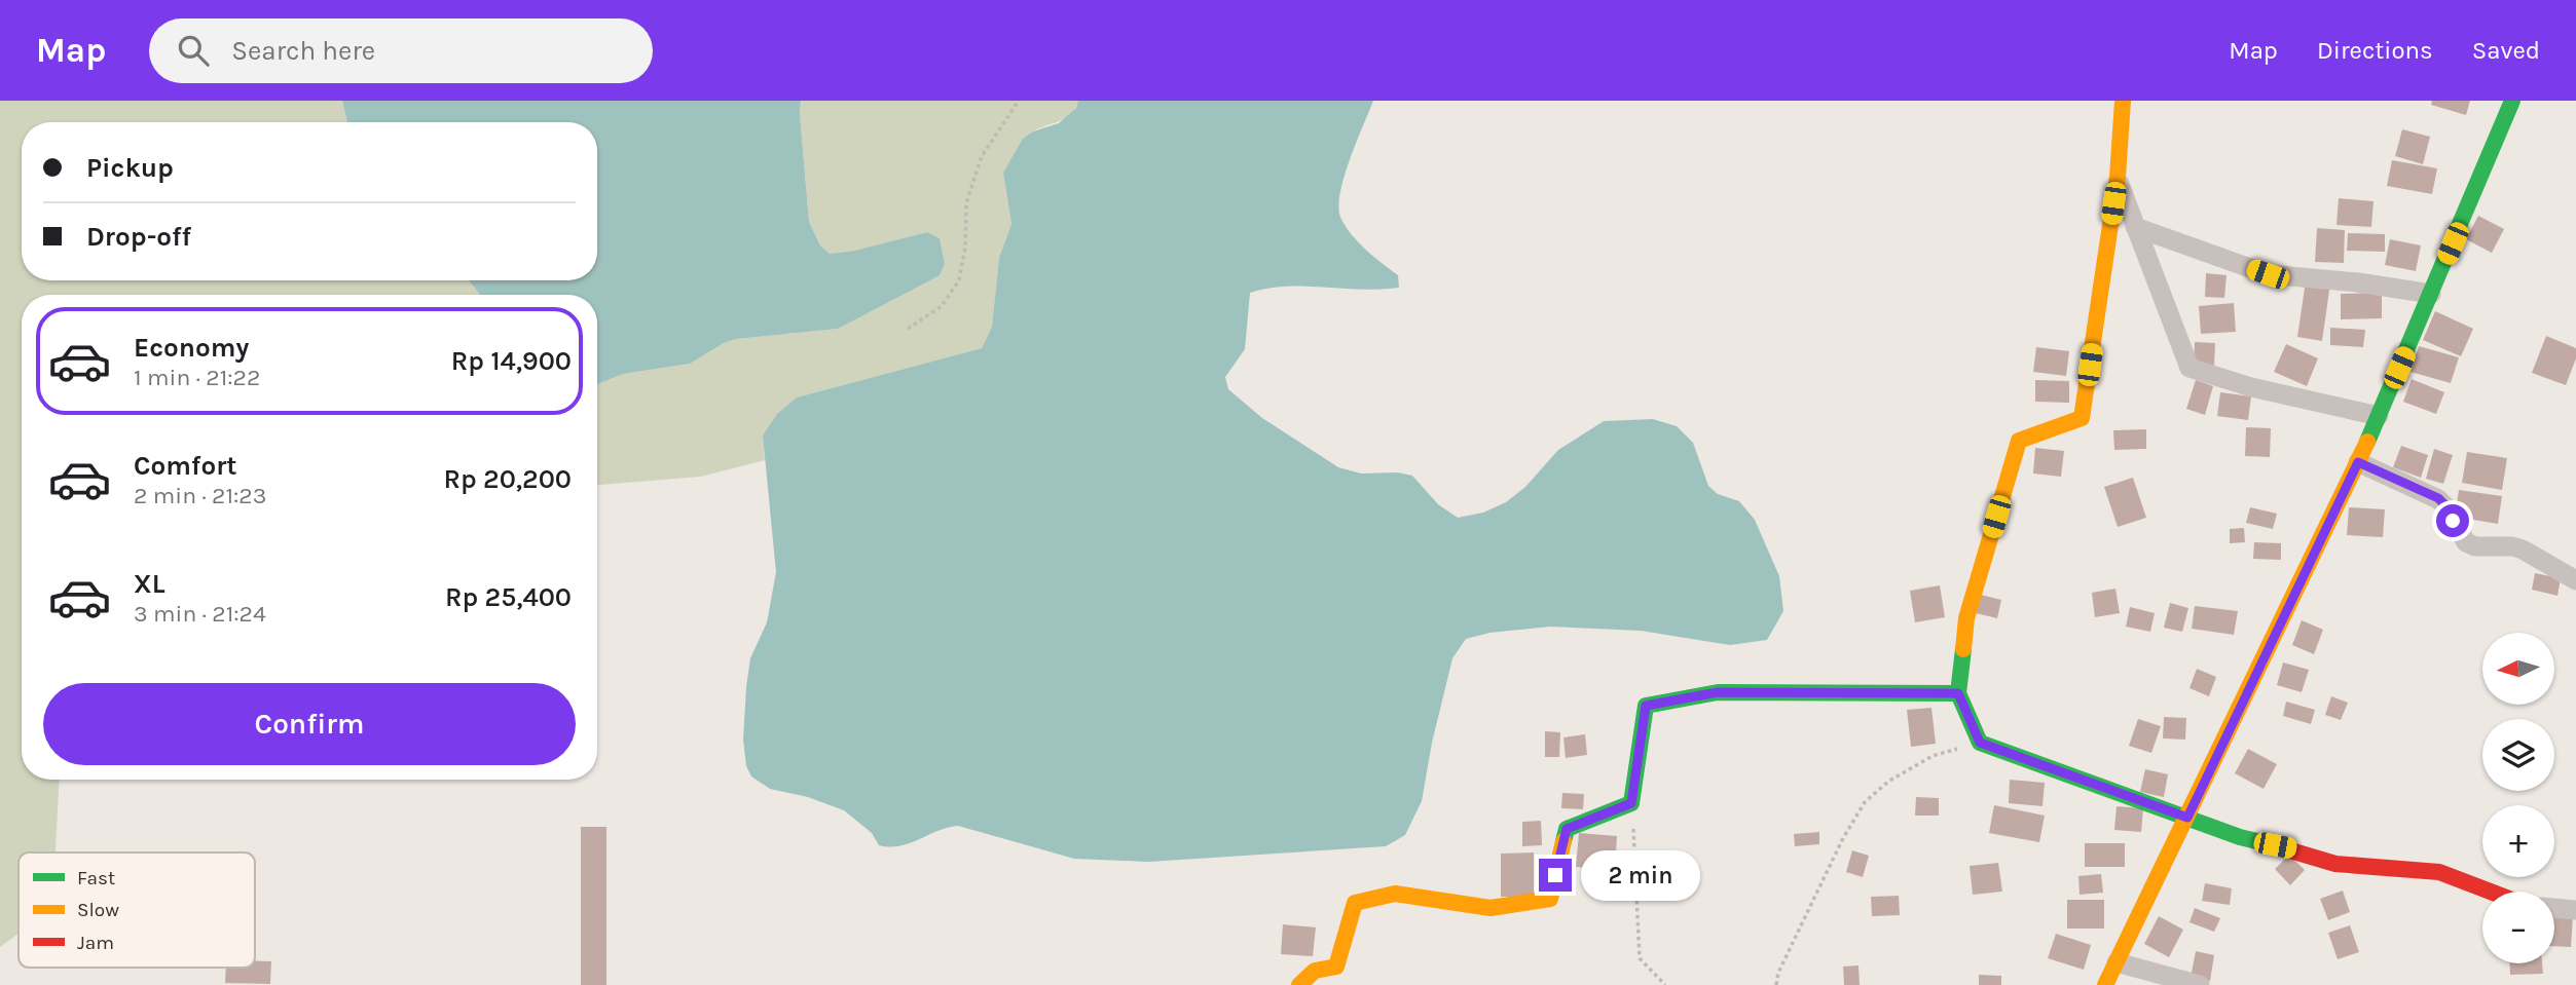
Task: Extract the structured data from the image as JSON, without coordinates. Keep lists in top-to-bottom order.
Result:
{
  "legend": ["Fast", "Slow", "Jam"],
  "north": "left",
  "page": {
    "header": "Map",
    "search": "Search here",
    "nav": ["Map", "Directions", "Saved"],
    "banner": ["Pickup", "Drop-off"],
    "list": [
      {
        "name": "Economy",
        "note": "1 min · 21:22",
        "value": "Rp 14,900"
      },
      {
        "name": "Comfort",
        "note": "2 min · 21:23",
        "value": "Rp 20,200"
      },
      {
        "name": "XL",
        "note": "3 min · 21:24",
        "value": "Rp 25,400"
      }
    ],
    "map_buttons": ["+", "−"],
    "buttons": "Confirm",
    "bubble": "2 min"
  }
}
